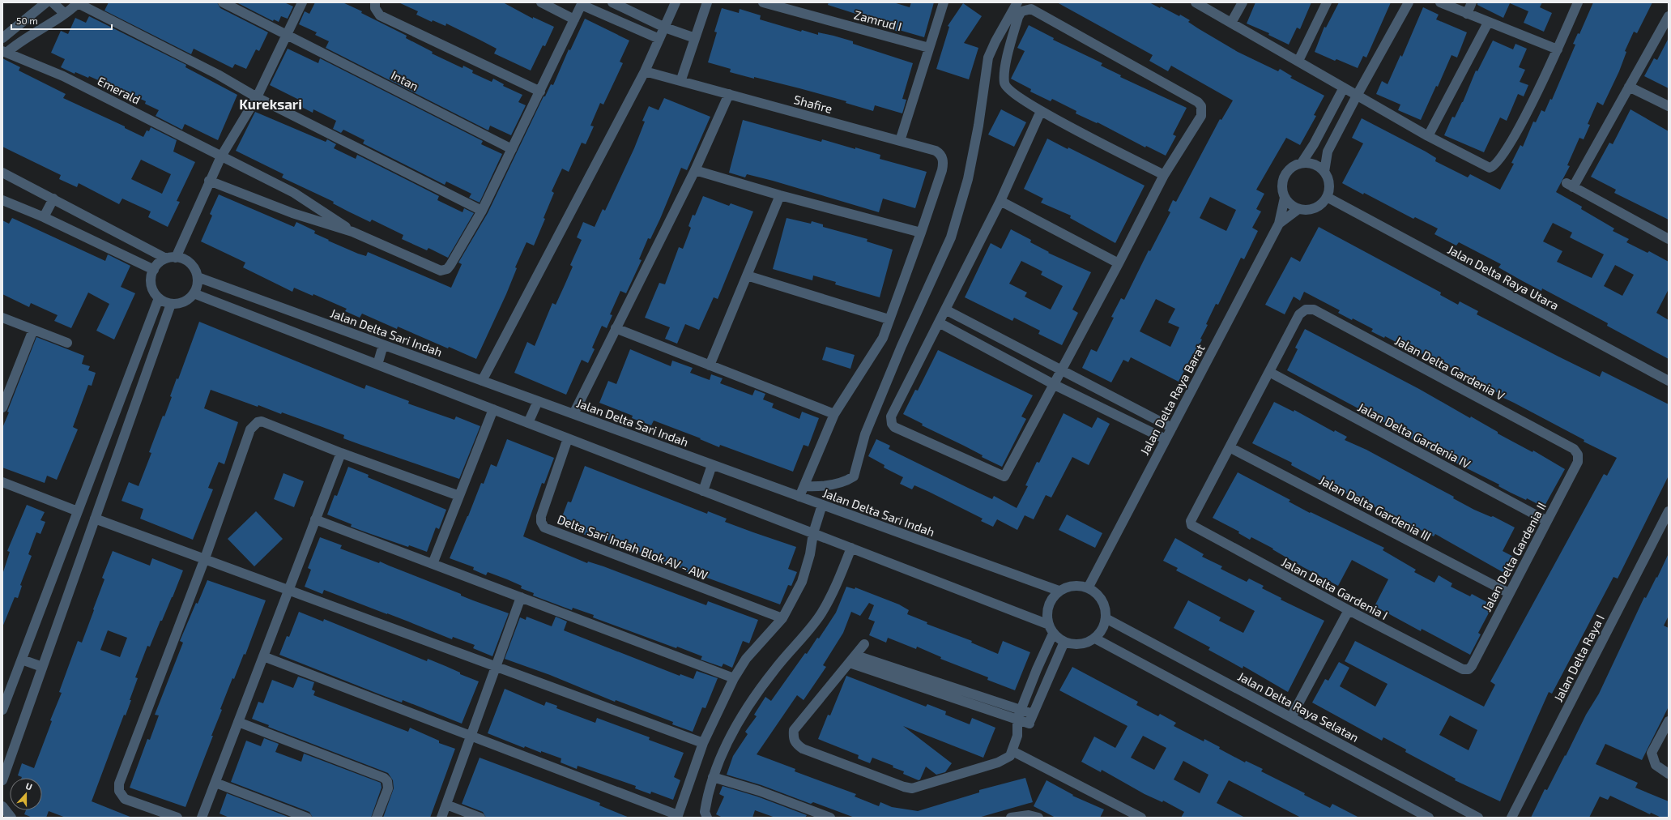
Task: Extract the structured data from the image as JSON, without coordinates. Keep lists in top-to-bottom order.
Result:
{
  "streets": {
    "street": [
      "Zamrud I",
      "Intan",
      "Emerald",
      "Shafire",
      "Jalan Delta Raya Utara",
      "Jalan Delta Sari Indah",
      "Jalan Delta Gardenia V",
      "Jalan Delta Raya Barat",
      "Jalan Delta Gardenia IV",
      "Jalan Delta Gardenia III",
      "Delta Sari Indah Blok AV - AW",
      "Jalan Delta Gardenia II",
      "Jalan Delta Gardenia I",
      "Jalan Delta Raya I",
      "Jalan Delta Raya Selatan"
    ]
  },
  "crossings": [
    ["Jalan Delta Raya Utara", "Jalan Delta Raya Barat"],
    ["Jalan Delta Sari Indah", "Jalan Delta Raya Barat"],
    ["Jalan Delta Sari Indah", "Jalan Delta Raya Selatan"],
    ["Jalan Delta Gardenia V", "Jalan Delta Gardenia IV"],
    ["Jalan Delta Gardenia V", "Jalan Delta Gardenia II"],
    ["Jalan Delta Raya Barat", "Jalan Delta Raya Selatan"],
    ["Jalan Delta Gardenia IV", "Jalan Delta Gardenia II"],
    ["Jalan Delta Gardenia III", "Jalan Delta Gardenia II"],
    ["Jalan Delta Gardenia III", "Jalan Delta Gardenia I"],
    ["Jalan Delta Gardenia II", "Jalan Delta Gardenia I"]
  ],
  "districts": ["Kureksari"],
  "scale_bar": "50 m",
  "north": "top"
}
